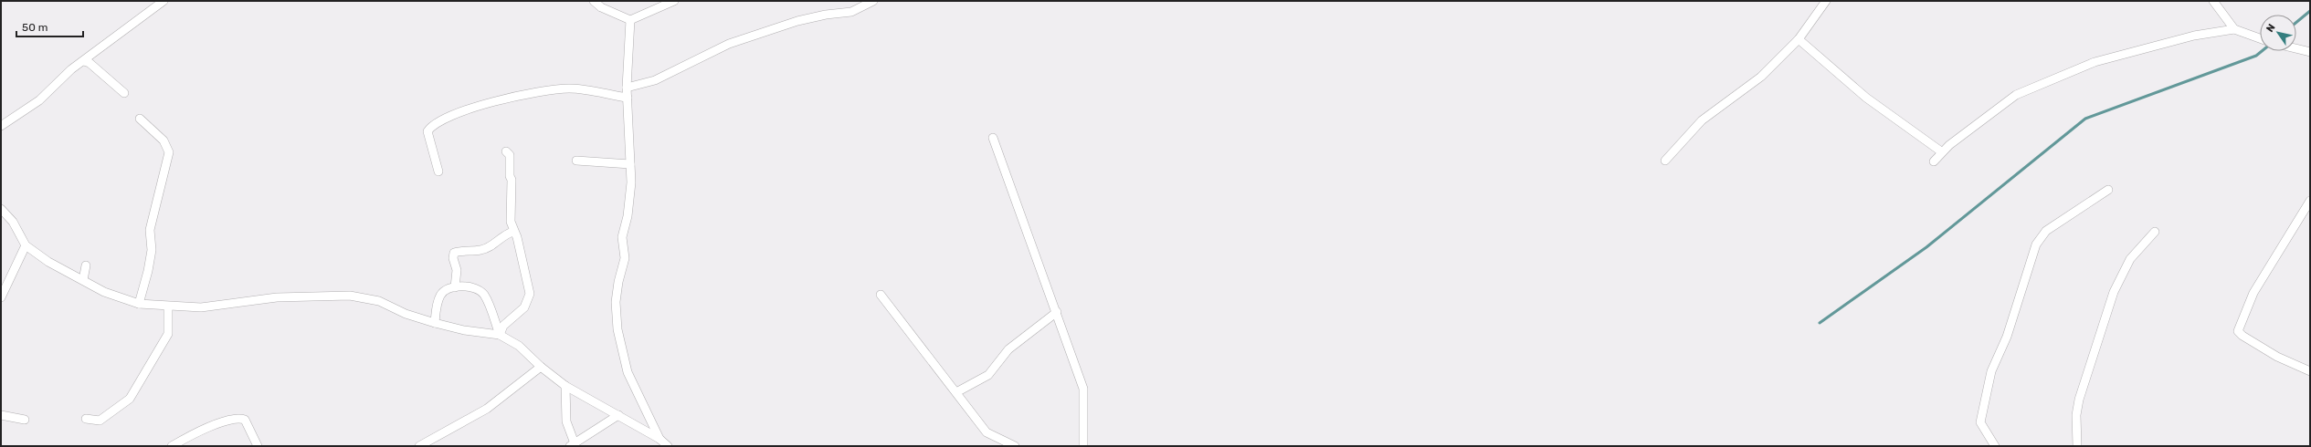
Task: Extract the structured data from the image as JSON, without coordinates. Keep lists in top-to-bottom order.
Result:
{
  "scale_bar": "50 m",
  "north": "top left"
}
